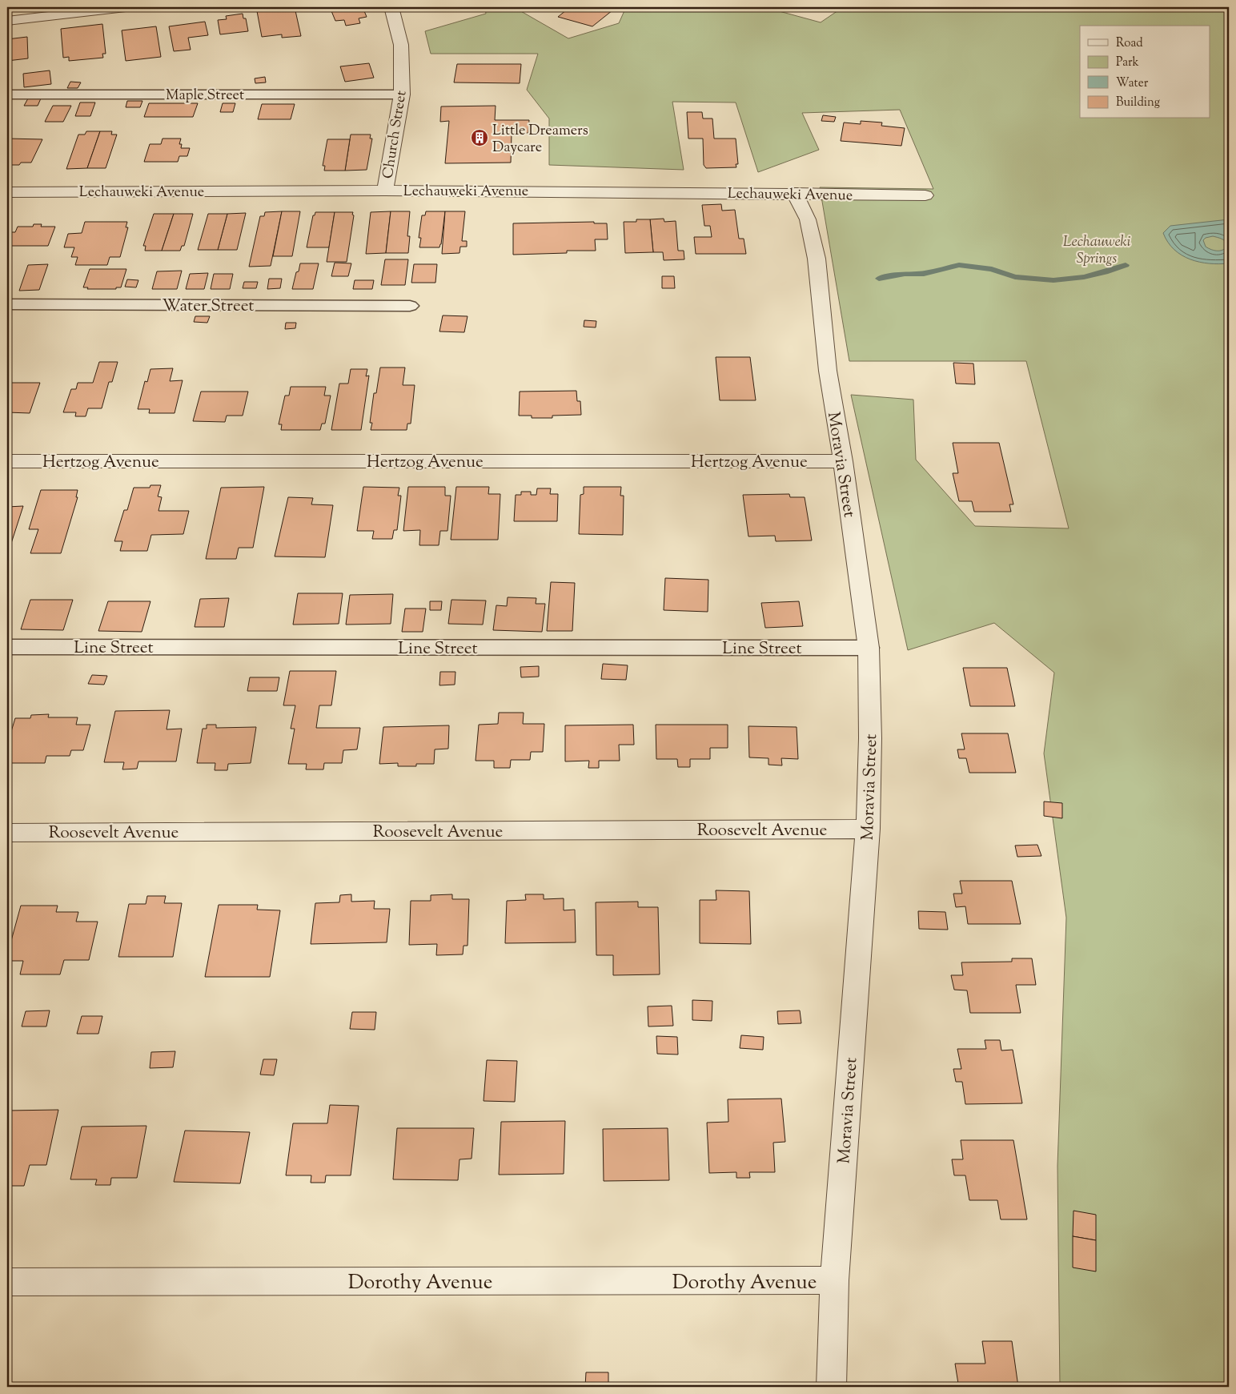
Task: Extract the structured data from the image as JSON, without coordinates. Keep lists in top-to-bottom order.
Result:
{
  "streets": {
    "street": [
      "Church Street",
      "Lechauweki Avenue",
      "Hertzog Avenue",
      "Moravia Street",
      "Roosevelt Avenue",
      "Dorothy Avenue"
    ],
    "lane": ["Maple Street", "Water Street", "Line Street"]
  },
  "crossings": [
    ["Maple Street", "Church Street"],
    ["Church Street", "Lechauweki Avenue"],
    ["Lechauweki Avenue", "Moravia Street"],
    ["Hertzog Avenue", "Moravia Street"],
    ["Moravia Street", "Line Street"],
    ["Moravia Street", "Roosevelt Avenue"],
    ["Moravia Street", "Dorothy Avenue"]
  ],
  "parks": ["Lechauweki Springs"],
  "places": {
    "building": ["Little Dreamers Daycare"]
  },
  "legend": [
    "Road",
    "Park",
    "Water",
    "Building"
  ]
}
